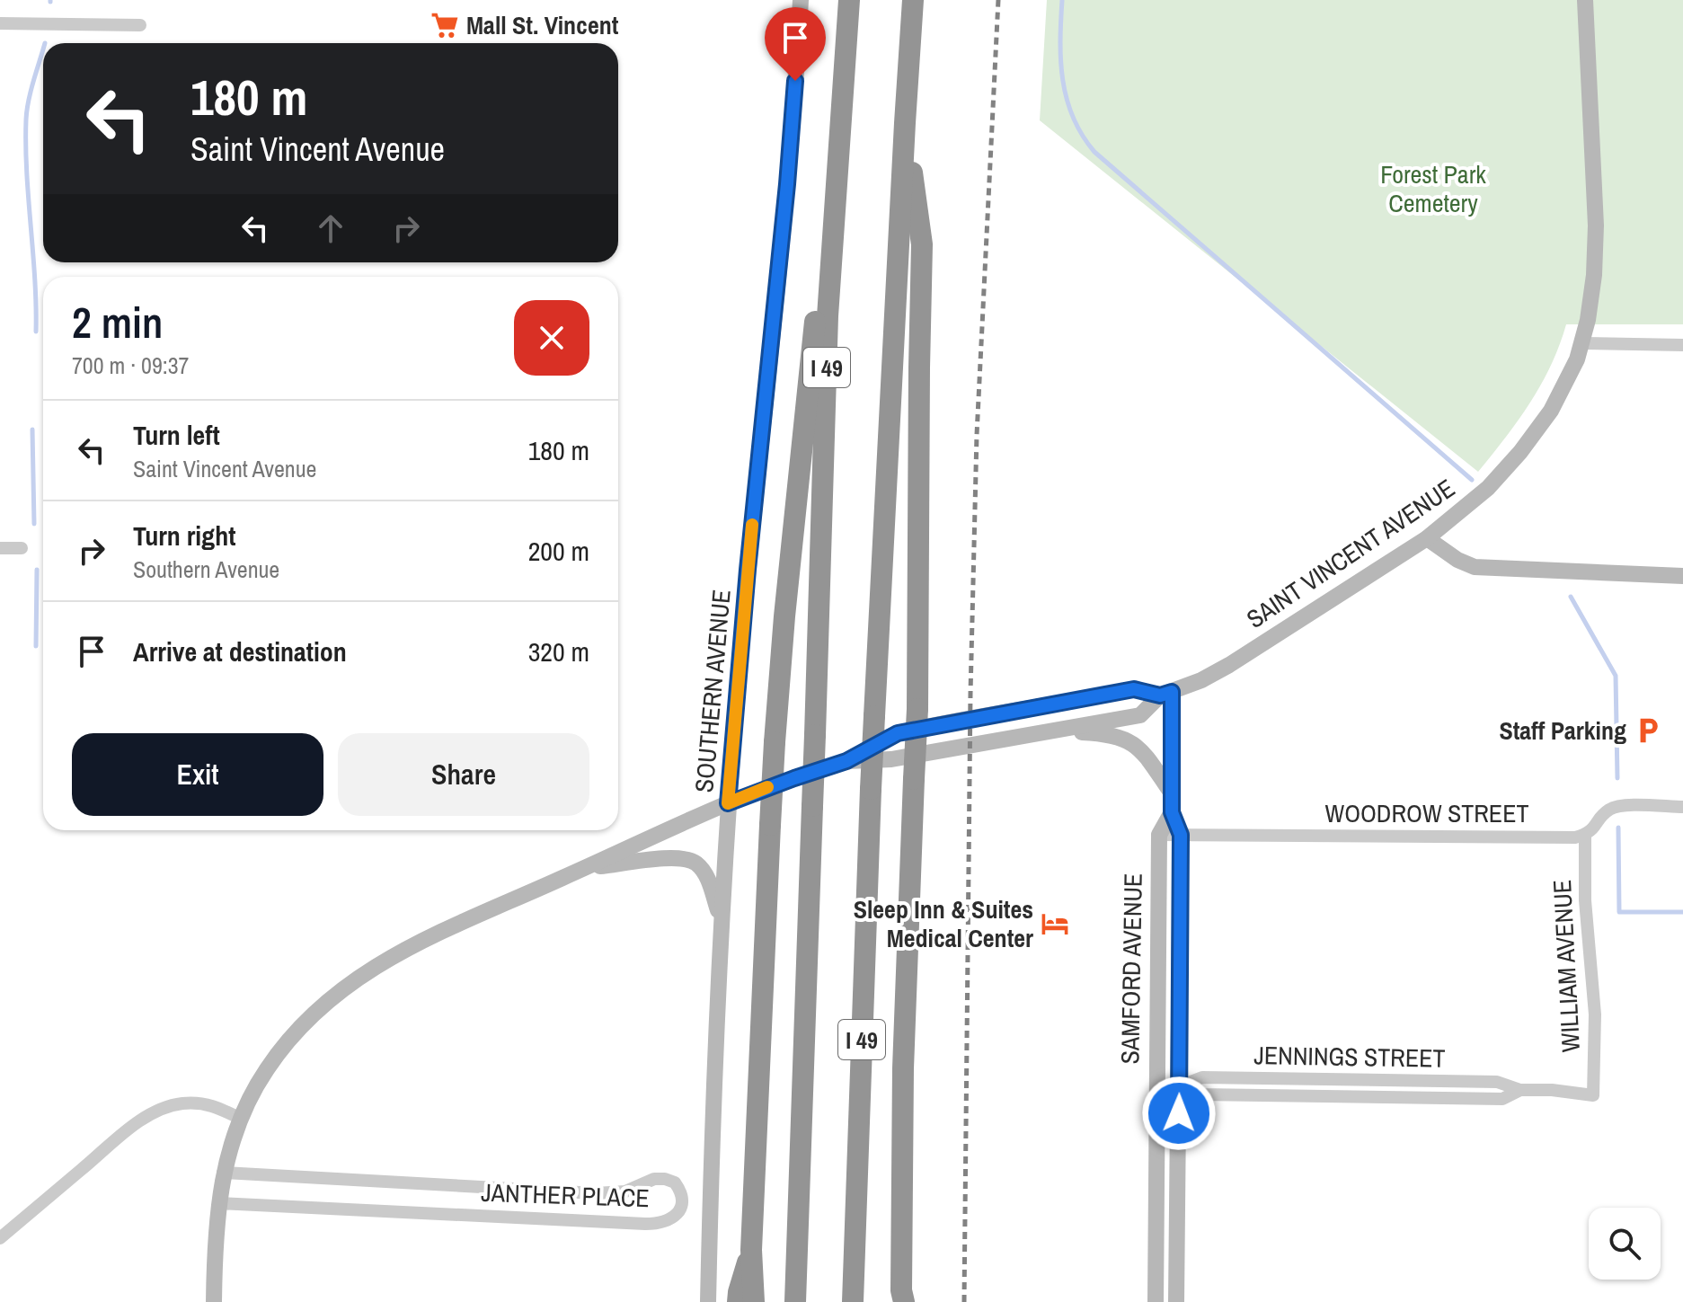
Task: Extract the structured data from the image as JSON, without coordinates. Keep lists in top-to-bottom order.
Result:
{
  "streets": {
    "highway": ["I 49"],
    "street": [
      "SAINT VINCENT AVENUE",
      "SOUTHERN AVENUE",
      "WOODROW STREET",
      "WILLIAM AVENUE",
      "SAMFORD AVENUE",
      "JENNINGS STREET",
      "JANTHER PLACE"
    ]
  },
  "crossings": [
    ["SAINT VINCENT AVENUE", "SOUTHERN AVENUE"],
    ["SAINT VINCENT AVENUE", "SAMFORD AVENUE"],
    ["SAINT VINCENT AVENUE", "JANTHER PLACE"],
    ["WOODROW STREET", "WILLIAM AVENUE"],
    ["WOODROW STREET", "SAMFORD AVENUE"],
    ["WILLIAM AVENUE", "JENNINGS STREET"],
    ["SAMFORD AVENUE", "JENNINGS STREET"]
  ],
  "parks": ["Forest Park Cemetery"],
  "places": {
    "supermarket": ["Mall St. Vincent"],
    "parking": ["Staff Parking"],
    "hotel": ["Sleep Inn & Suites Medical Center"]
  },
  "page": {
    "turn": ["180 m", "Saint Vincent Avenue"],
    "heading": ["2 min", "700 m · 09:37"],
    "list": [
      {
        "name": "Turn left",
        "note": "Saint Vincent Avenue",
        "value": "180 m"
      },
      {
        "name": "Turn right",
        "note": "Southern Avenue",
        "value": "200 m"
      },
      {
        "name": "Arrive at destination",
        "value": "320 m"
      }
    ],
    "buttons": ["Exit", "Share"]
  }
}
